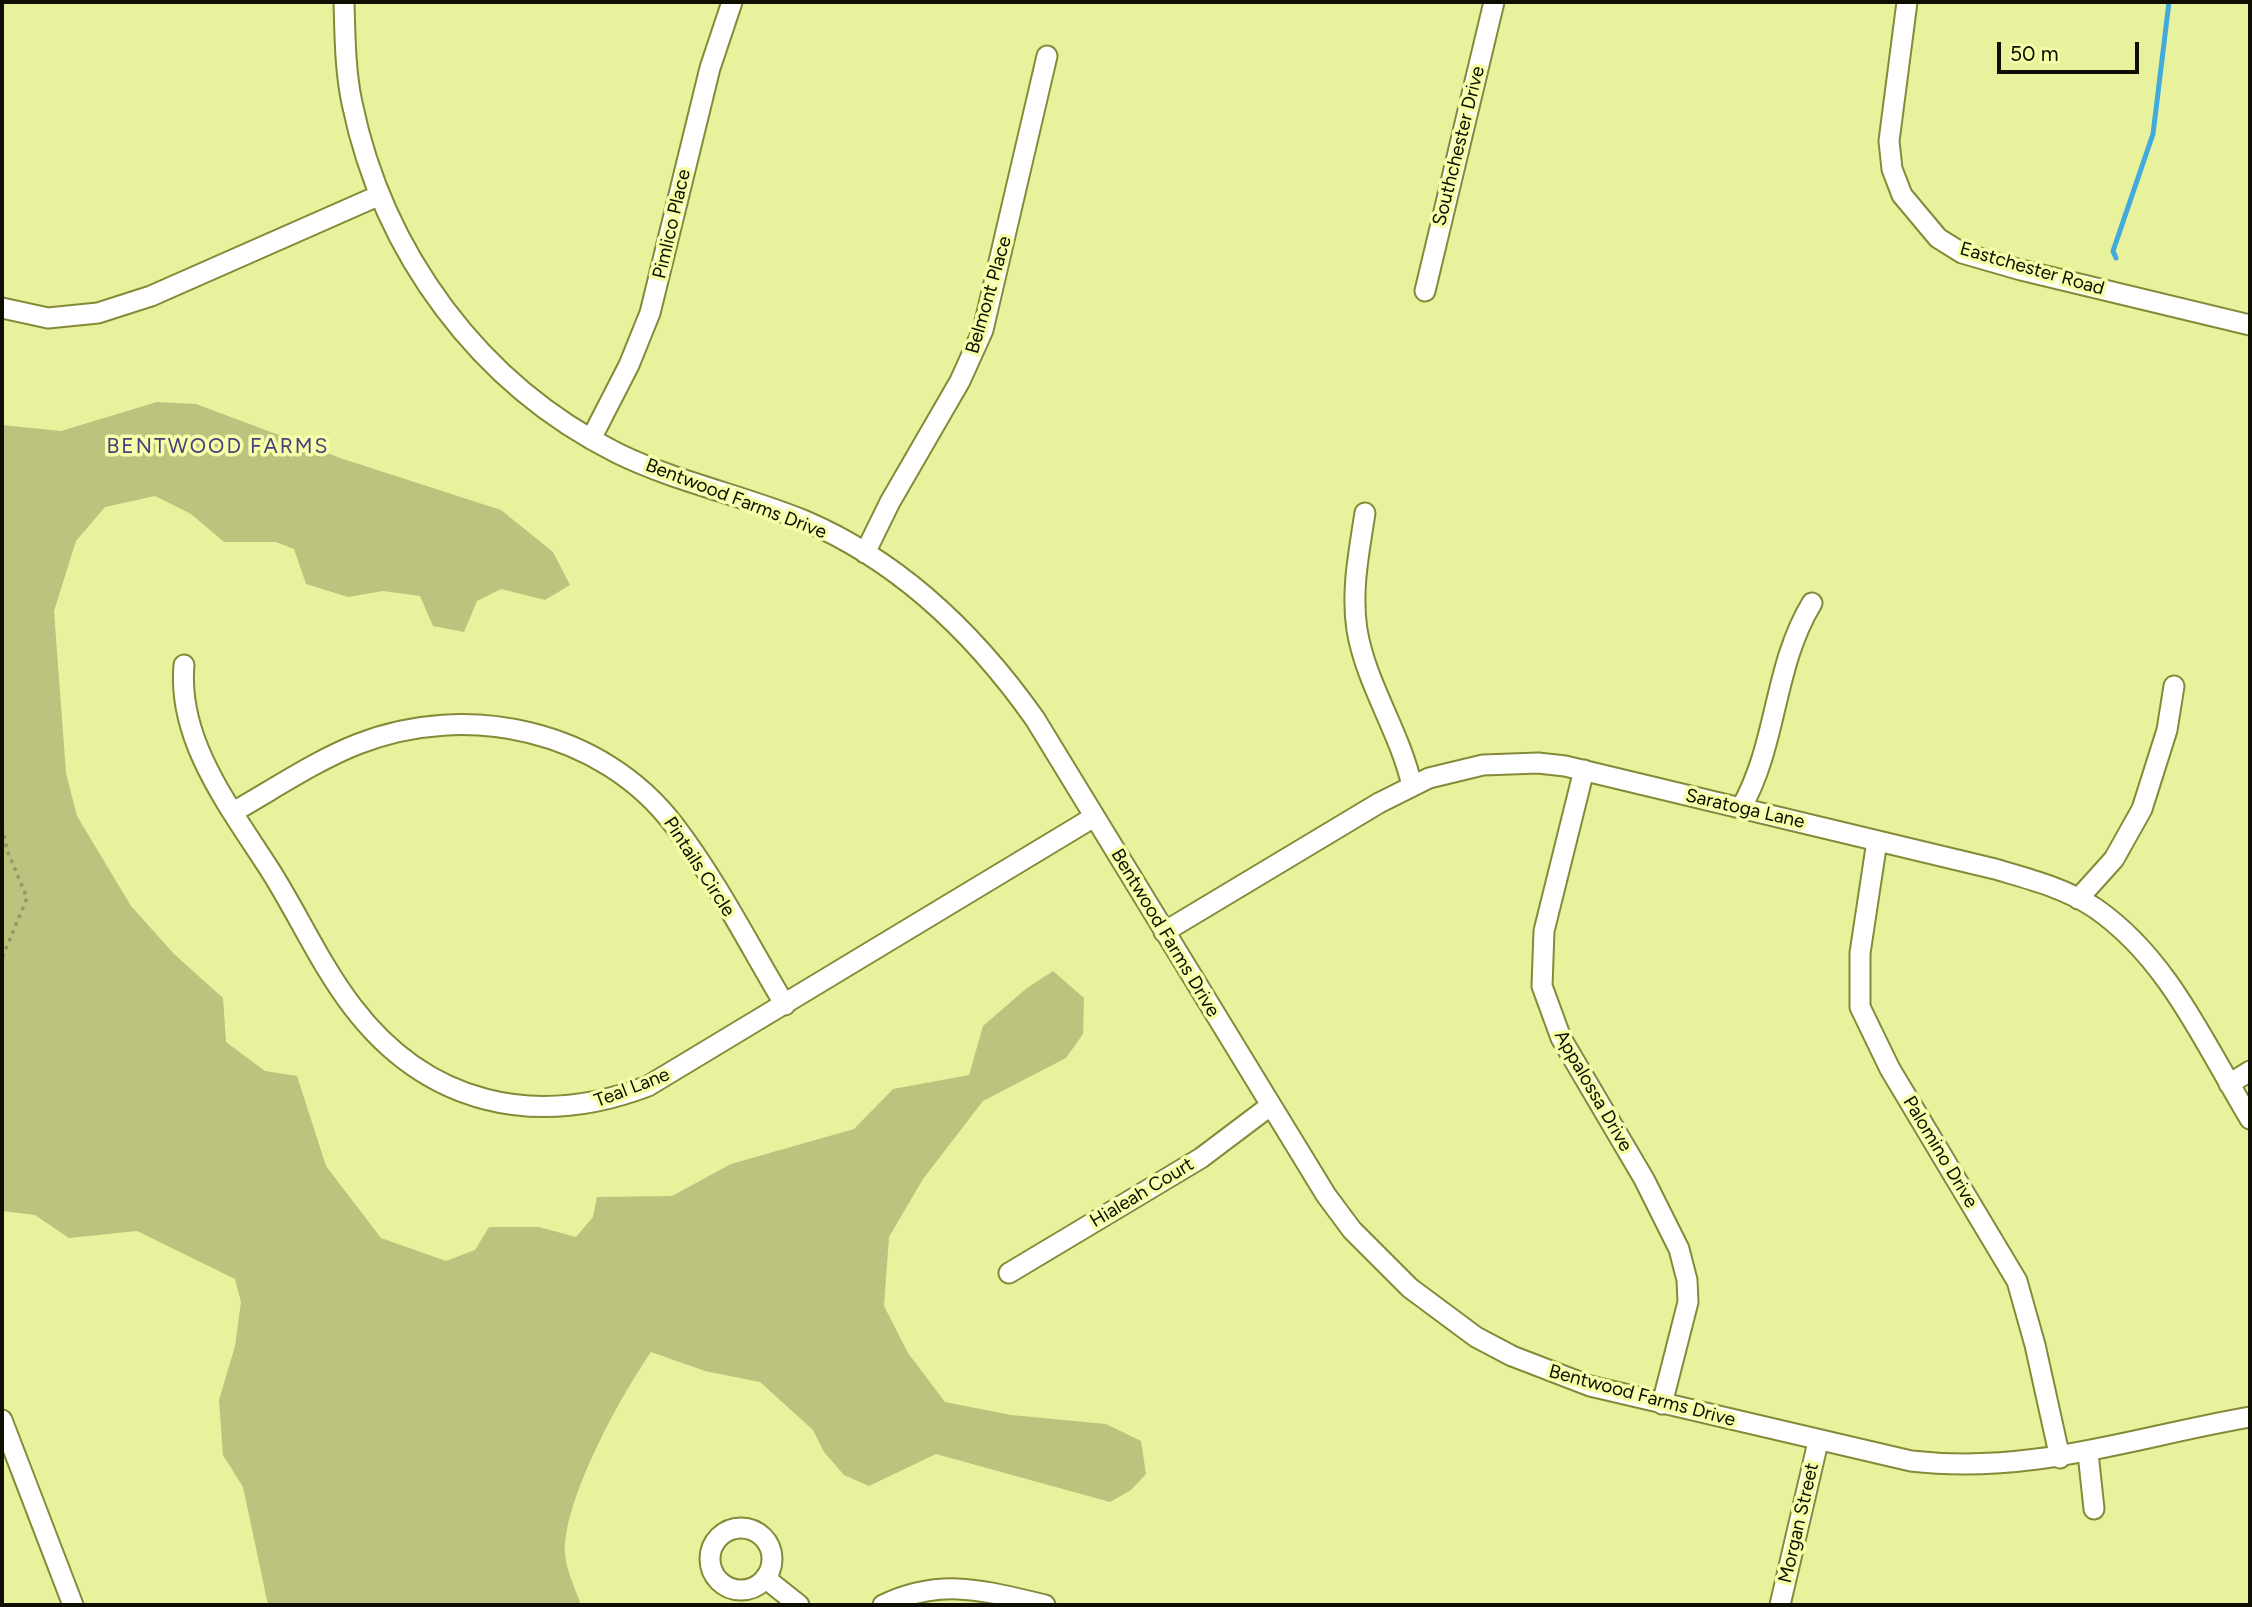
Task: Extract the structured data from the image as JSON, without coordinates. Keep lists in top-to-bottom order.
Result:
{
  "streets": {
    "street": [
      "Southchester Drive",
      "Pimlico Place",
      "Eastchester Road",
      "Belmont Place",
      "Bentwood Farms Drive",
      "Saratoga Lane",
      "Pintails Circle",
      "Teal Lane",
      "Appalossa Drive",
      "Palomino Drive",
      "Hialeah Court",
      "Morgan Street"
    ]
  },
  "crossings": [
    ["Pimlico Place", "Bentwood Farms Drive"],
    ["Belmont Place", "Bentwood Farms Drive"],
    ["Bentwood Farms Drive", "Saratoga Lane"],
    ["Bentwood Farms Drive", "Teal Lane"],
    ["Bentwood Farms Drive", "Appalossa Drive"],
    ["Bentwood Farms Drive", "Palomino Drive"],
    ["Bentwood Farms Drive", "Hialeah Court"],
    ["Bentwood Farms Drive", "Morgan Street"],
    ["Saratoga Lane", "Appalossa Drive"],
    ["Saratoga Lane", "Palomino Drive"],
    ["Pintails Circle", "Teal Lane"]
  ],
  "districts": ["BENTWOOD FARMS"],
  "scale_bar": "50 m"
}
